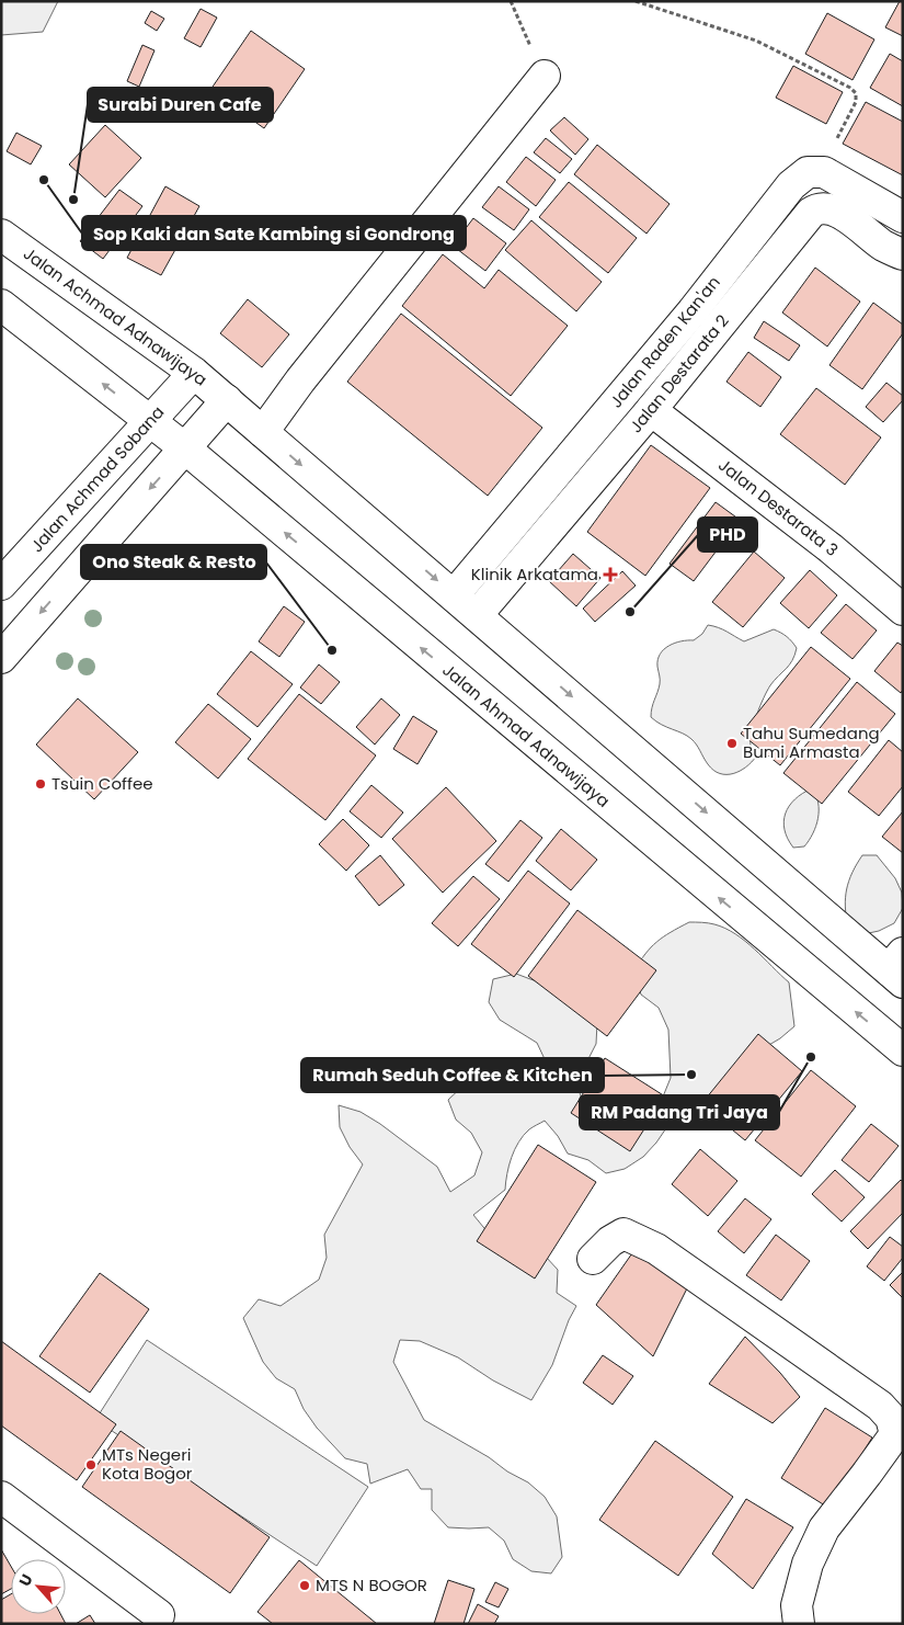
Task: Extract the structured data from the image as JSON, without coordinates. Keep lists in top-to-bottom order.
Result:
{
  "streets": {
    "main road": [
      "Jalan Achmad Adnawijaya",
      "Jalan Raden Kan'an",
      "Jalan Destarata 2",
      "Jalan Achmad Sobana",
      "Jalan Destarata 3",
      "Jalan Ahmad Adnawijaya"
    ]
  },
  "crossings": [
    ["Jalan Achmad Adnawijaya", "Jalan Achmad Sobana"],
    ["Jalan Destarata 2", "Jalan Destarata 3"],
    ["Jalan Achmad Sobana", "Jalan Ahmad Adnawijaya"]
  ],
  "places": {
    "other": [
      "Sop Kaki dan Sate Kambing si Gondrong",
      "Surabi Duren Cafe",
      "PHD",
      "Ono Steak & Resto",
      "Tahu Sumedang Bumi Armasta",
      "Tsuin Coffee",
      "RM Padang Tri Jaya",
      "Rumah Seduh Coffee & Kitchen",
      "MTs Negeri Kota Bogor",
      "MTS N BOGOR"
    ],
    "health": ["Klinik Arkatama"]
  },
  "north": "top left"
}
